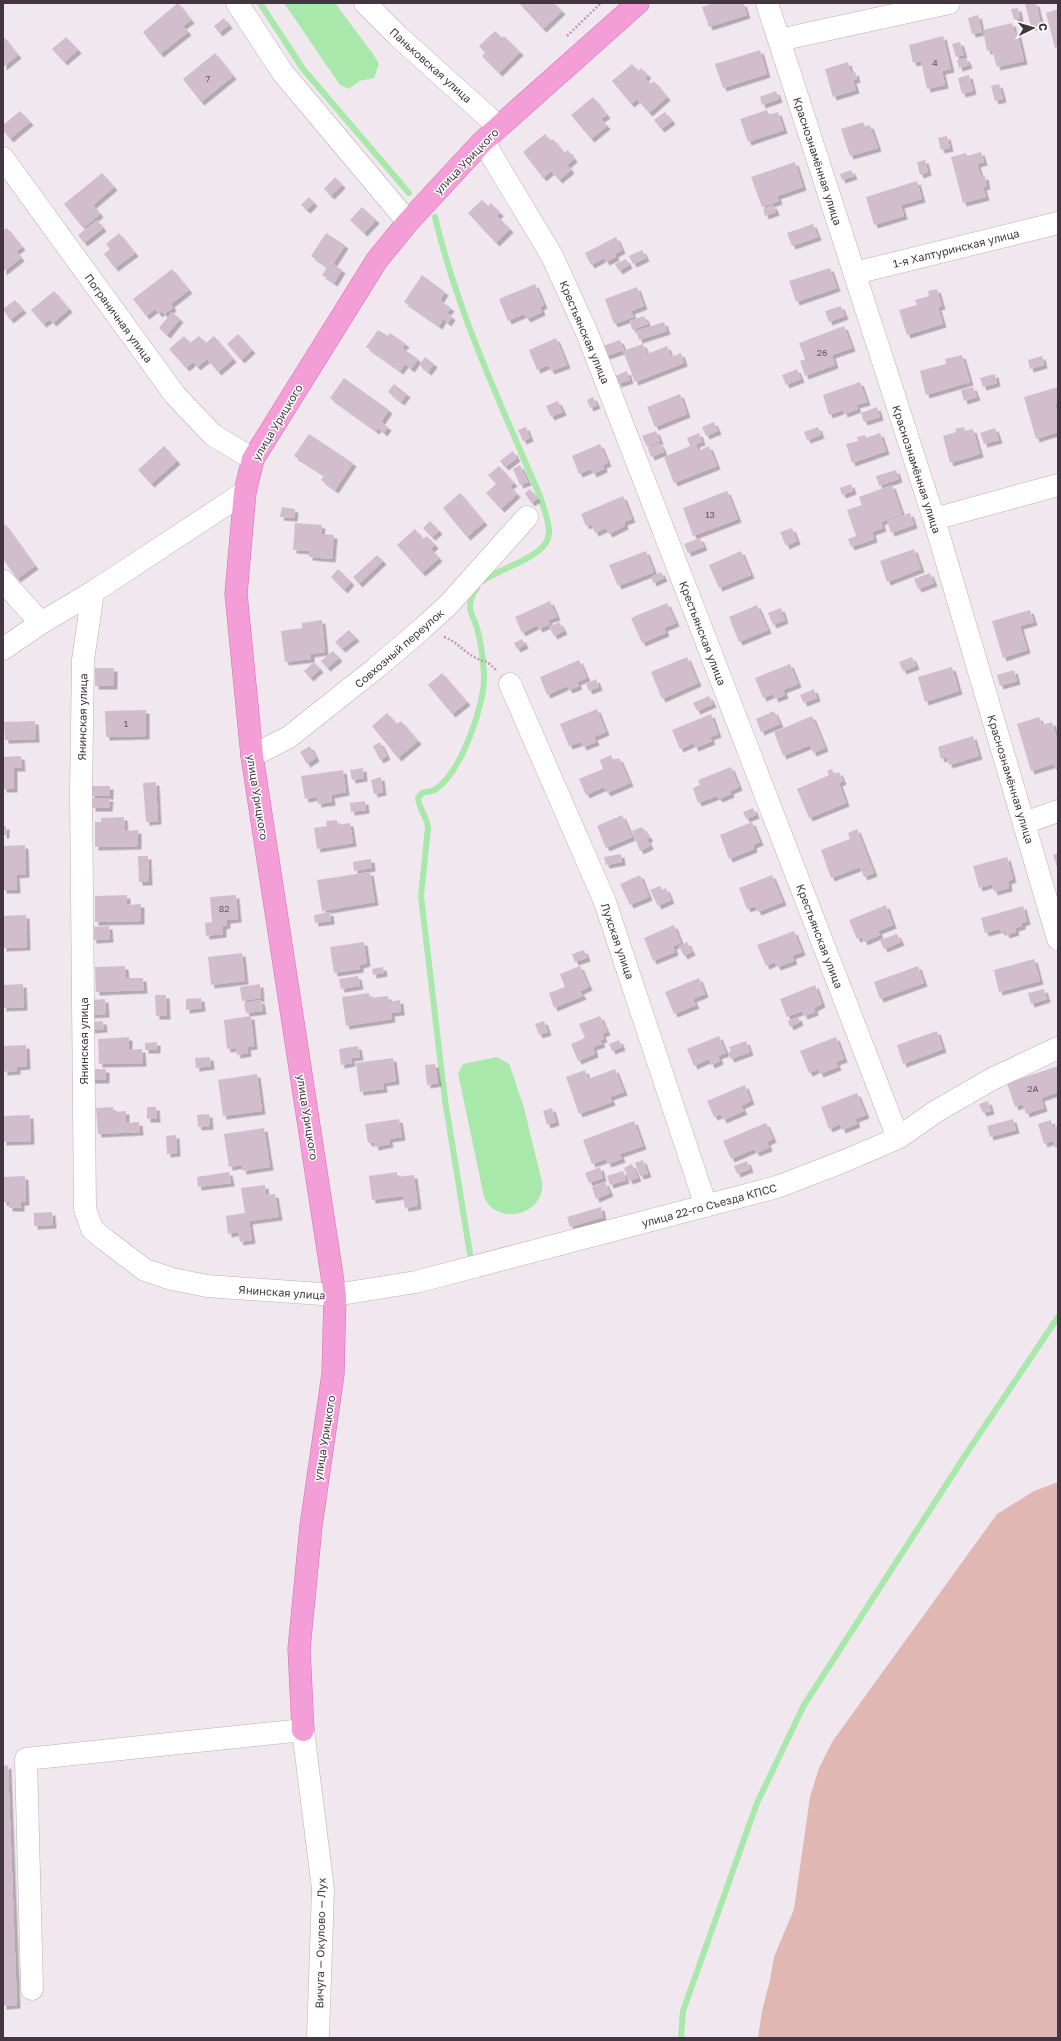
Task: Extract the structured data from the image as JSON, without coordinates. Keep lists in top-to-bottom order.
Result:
{
  "streets": {
    "main road": ["улица Урицкого"],
    "street": [
      "Паньковская улица",
      "Краснознамённая улица",
      "1-я Халтуринская улица",
      "Пограничная улица",
      "Крестьянская улица",
      "Совхозный переулок",
      "Янинская улица",
      "Лухская улица",
      "улица 22-го Съезда КПСС",
      "Вичуга — Окулово — Лух"
    ]
  },
  "crossings": [
    ["Паньковская улица", "улица Урицкого"],
    ["Паньковская улица", "Крестьянская улица"],
    ["улица Урицкого", "Пограничная улица"],
    ["улица Урицкого", "Крестьянская улица"],
    ["улица Урицкого", "Совхозный переулок"],
    ["улица Урицкого", "Янинская улица"],
    ["улица Урицкого", "улица 22-го Съезда КПСС"],
    ["улица Урицкого", "Вичуга — Окулово — Лух"],
    ["Краснознамённая улица", "1-я Халтуринская улица"],
    ["Крестьянская улица", "улица 22-го Съезда КПСС"],
    ["Янинская улица", "улица 22-го Съезда КПСС"],
    ["Лухская улица", "улица 22-го Съезда КПСС"]
  ],
  "house_numbers": [
    "4",
    "7",
    "26",
    "13",
    "1",
    "82",
    "2А"
  ],
  "north": "right"
}
